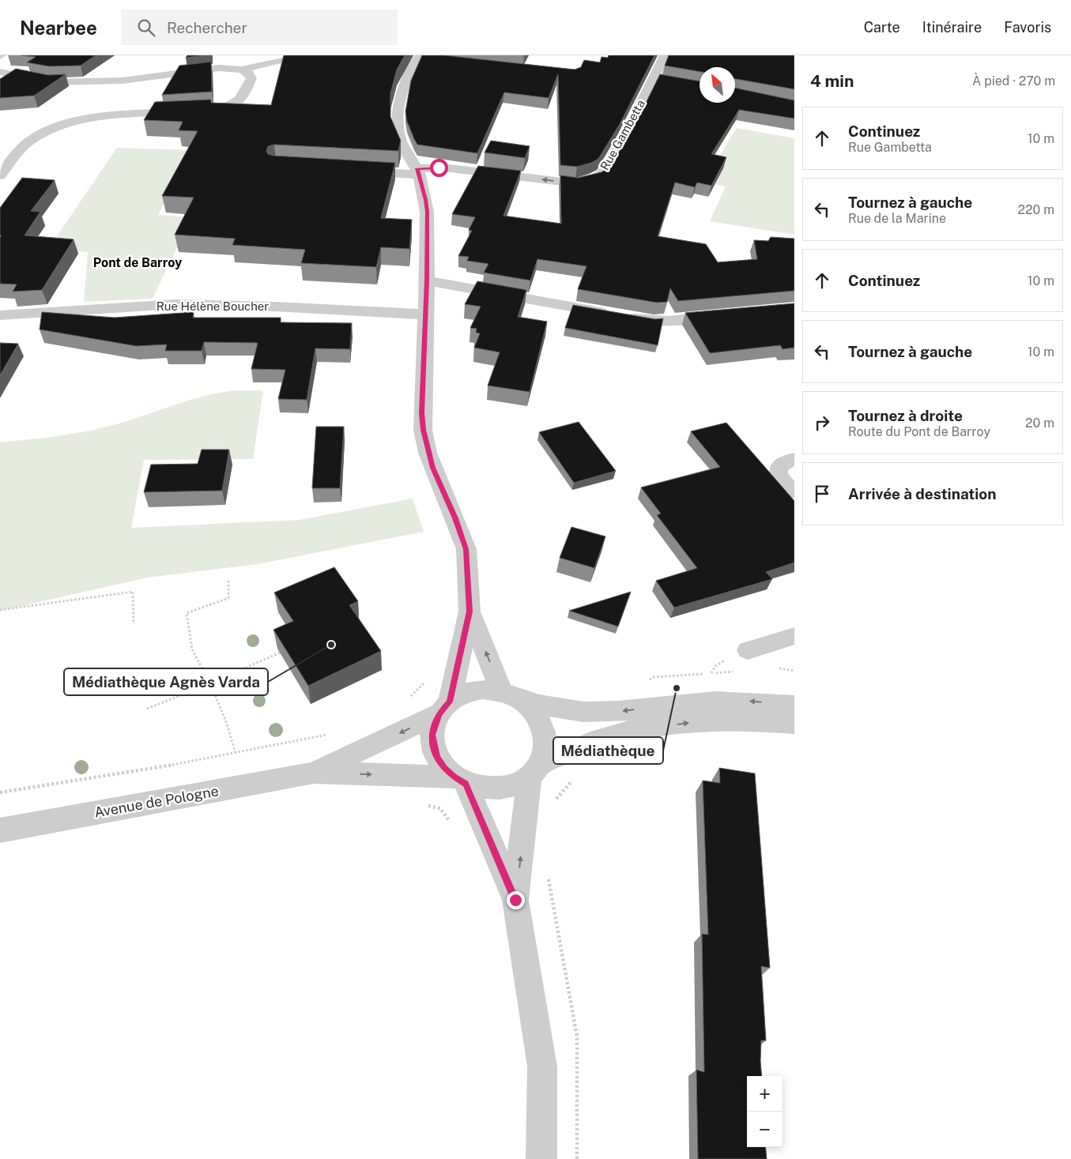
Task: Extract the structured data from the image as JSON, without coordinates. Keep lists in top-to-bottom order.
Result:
{
  "streets": {
    "street": ["Rue Gambetta", "Rue Hélène Boucher", "Avenue de Pologne"]
  },
  "one_way": ["Rue Gambetta"],
  "districts": ["Pont de Barroy"],
  "places": ["Médiathèque Agnès Varda", "Médiathèque"],
  "north": "top left",
  "page": {
    "header": "Nearbee",
    "search": "Rechercher",
    "nav": ["Carte", "Itinéraire", "Favoris"],
    "heading": ["4 min", "À pied · 270 m"],
    "list": [
      ["Continuez", "Rue Gambetta", "10 m"],
      ["Tournez à gauche", "Rue de la Marine", "220 m"],
      ["Continuez", "10 m"],
      ["Tournez à gauche", "10 m"],
      ["Tournez à droite", "Route du Pont de Barroy", "20 m"],
      "Arrivée à destination"
    ],
    "map_buttons": ["+", "−"]
  }
}
